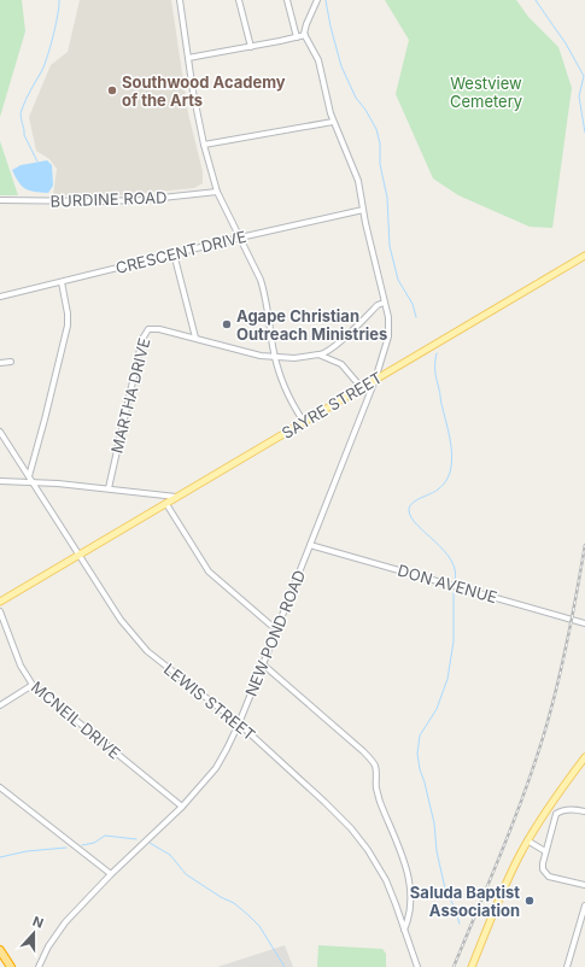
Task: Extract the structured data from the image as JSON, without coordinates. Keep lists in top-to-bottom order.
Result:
{
  "streets": {
    "main road": ["SAYRE STREET"],
    "street": [
      "BURDINE ROAD",
      "CRESCENT DRIVE",
      "MARTHA DRIVE",
      "DON AVENUE",
      "NEW POND ROAD",
      "LEWIS STREET",
      "MCNEIL DRIVE"
    ]
  },
  "crossings": [
    ["CRESCENT DRIVE", "NEW POND ROAD"],
    ["MARTHA DRIVE", "SAYRE STREET"],
    ["SAYRE STREET", "NEW POND ROAD"],
    ["SAYRE STREET", "LEWIS STREET"],
    ["DON AVENUE", "NEW POND ROAD"],
    ["NEW POND ROAD", "LEWIS STREET"],
    ["NEW POND ROAD", "MCNEIL DRIVE"]
  ],
  "parks": ["Westview Cemetery"],
  "places": ["Southwood Academy of the Arts", "Agape Christian Outreach Ministries", "Saluda Baptist Association"],
  "north": "top"
}
